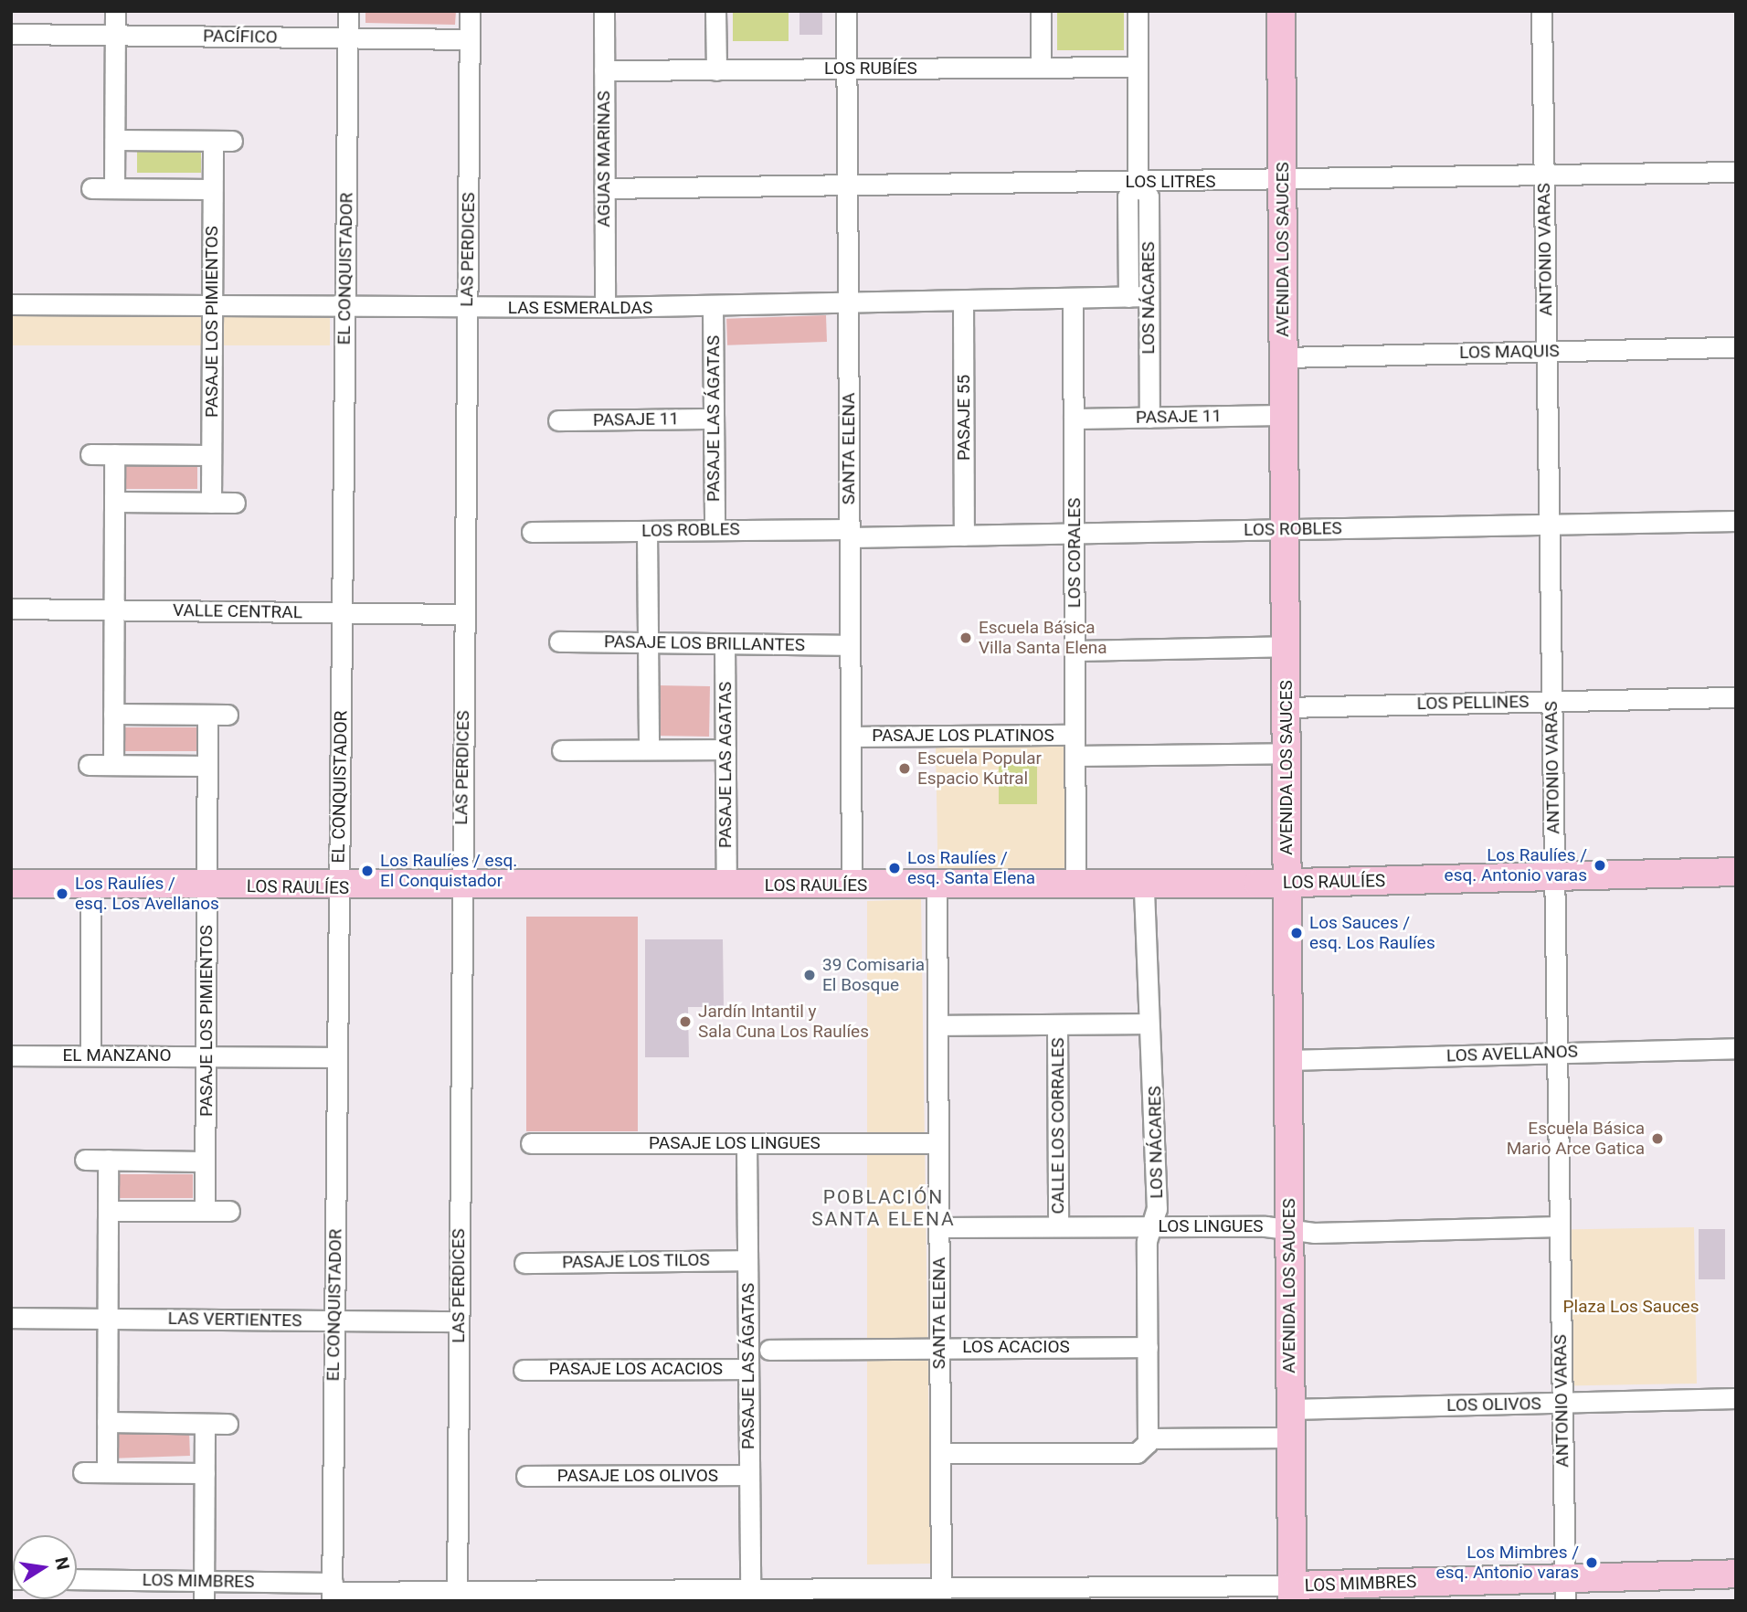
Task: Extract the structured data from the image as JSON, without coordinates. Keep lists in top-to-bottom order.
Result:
{
  "streets": {
    "street": [
      "PACÍFICO",
      "LOS RUBÍES",
      "AGUAS MARINAS",
      "LOS LITRES",
      "LAS PERDICES",
      "AVENIDA LOS SAUCES",
      "ANTONIO VARAS",
      "EL CONQUISTADOR",
      "LOS NÁCARES",
      "LAS ESMERALDAS",
      "PASAJE LOS PIMIENTOS",
      "LOS MAQUIS",
      "PASAJE 11",
      "PASAJE 55",
      "PASAJE LAS ÁGATAS",
      "SANTA ELENA",
      "LOS ROBLES",
      "LOS CORALES",
      "VALLE CENTRAL",
      "PASAJE LOS BRILLANTES",
      "LOS PELLINES",
      "PASAJE LOS PLATINOS",
      "PASAJE LAS AGATAS",
      "LOS RAULÍES",
      "LOS AVELLANOS",
      "EL MANZANO",
      "CALLE LOS CORRALES",
      "PASAJE LOS LINGUES",
      "LOS LINGUES",
      "PASAJE LOS TILOS",
      "LAS VERTIENTES",
      "LOS ACACIOS",
      "PASAJE LOS ACACIOS",
      "LOS OLIVOS",
      "PASAJE LOS OLIVOS",
      "LOS MIMBRES"
    ]
  },
  "crossings": [
    ["PACÍFICO", "LAS PERDICES"],
    ["PACÍFICO", "EL CONQUISTADOR"],
    ["LOS RUBÍES", "AGUAS MARINAS"],
    ["LOS RUBÍES", "LOS NÁCARES"],
    ["LOS RUBÍES", "SANTA ELENA"],
    ["AGUAS MARINAS", "LOS LITRES"],
    ["AGUAS MARINAS", "LAS ESMERALDAS"],
    ["LOS LITRES", "AVENIDA LOS SAUCES"],
    ["LOS LITRES", "ANTONIO VARAS"],
    ["LOS LITRES", "LOS NÁCARES"],
    ["LOS LITRES", "SANTA ELENA"],
    ["LAS PERDICES", "LAS ESMERALDAS"],
    ["LAS PERDICES", "VALLE CENTRAL"],
    ["LAS PERDICES", "LOS RAULÍES"],
    ["LAS PERDICES", "LAS VERTIENTES"],
    ["LAS PERDICES", "LOS MIMBRES"],
    ["AVENIDA LOS SAUCES", "LOS MAQUIS"],
    ["AVENIDA LOS SAUCES", "PASAJE 11"],
    ["AVENIDA LOS SAUCES", "LOS ROBLES"],
    ["AVENIDA LOS SAUCES", "LOS PELLINES"],
    ["AVENIDA LOS SAUCES", "LOS RAULÍES"],
    ["AVENIDA LOS SAUCES", "LOS AVELLANOS"],
    ["AVENIDA LOS SAUCES", "LOS LINGUES"],
    ["AVENIDA LOS SAUCES", "LOS OLIVOS"],
    ["AVENIDA LOS SAUCES", "LOS MIMBRES"],
    ["ANTONIO VARAS", "LOS MAQUIS"],
    ["ANTONIO VARAS", "LOS ROBLES"],
    ["ANTONIO VARAS", "LOS PELLINES"],
    ["ANTONIO VARAS", "LOS RAULÍES"],
    ["ANTONIO VARAS", "LOS AVELLANOS"],
    ["ANTONIO VARAS", "LOS LINGUES"],
    ["ANTONIO VARAS", "LOS OLIVOS"],
    ["ANTONIO VARAS", "LOS MIMBRES"],
    ["EL CONQUISTADOR", "LAS ESMERALDAS"],
    ["EL CONQUISTADOR", "VALLE CENTRAL"],
    ["EL CONQUISTADOR", "LOS RAULÍES"],
    ["EL CONQUISTADOR", "EL MANZANO"],
    ["EL CONQUISTADOR", "LAS VERTIENTES"],
    ["EL CONQUISTADOR", "LOS MIMBRES"],
    ["LOS NÁCARES", "LAS ESMERALDAS"],
    ["LOS NÁCARES", "PASAJE 11"],
    ["LOS NÁCARES", "LOS RAULÍES"],
    ["LOS NÁCARES", "LOS LINGUES"],
    ["LOS NÁCARES", "LOS ACACIOS"],
    ["LAS ESMERALDAS", "PASAJE LOS PIMIENTOS"],
    ["LAS ESMERALDAS", "PASAJE 55"],
    ["LAS ESMERALDAS", "PASAJE LAS ÁGATAS"],
    ["LAS ESMERALDAS", "SANTA ELENA"],
    ["LAS ESMERALDAS", "LOS CORALES"],
    ["PASAJE LOS PIMIENTOS", "LOS RAULÍES"],
    ["PASAJE LOS PIMIENTOS", "EL MANZANO"],
    ["PASAJE 11", "PASAJE LAS ÁGATAS"],
    ["PASAJE 11", "LOS CORALES"],
    ["PASAJE 55", "LOS ROBLES"],
    ["PASAJE LAS ÁGATAS", "LOS ROBLES"],
    ["PASAJE LAS ÁGATAS", "PASAJE LOS LINGUES"],
    ["PASAJE LAS ÁGATAS", "PASAJE LOS TILOS"],
    ["PASAJE LAS ÁGATAS", "PASAJE LOS ACACIOS"],
    ["PASAJE LAS ÁGATAS", "PASAJE LOS OLIVOS"],
    ["PASAJE LAS ÁGATAS", "LOS MIMBRES"],
    ["SANTA ELENA", "LOS ROBLES"],
    ["SANTA ELENA", "PASAJE LOS BRILLANTES"],
    ["SANTA ELENA", "PASAJE LOS PLATINOS"],
    ["SANTA ELENA", "LOS RAULÍES"],
    ["SANTA ELENA", "PASAJE LOS LINGUES"],
    ["SANTA ELENA", "LOS LINGUES"],
    ["SANTA ELENA", "LOS ACACIOS"],
    ["SANTA ELENA", "LOS MIMBRES"],
    ["LOS ROBLES", "LOS CORALES"],
    ["LOS CORALES", "PASAJE LOS PLATINOS"],
    ["LOS CORALES", "LOS RAULÍES"],
    ["PASAJE LOS BRILLANTES", "PASAJE LAS AGATAS"],
    ["PASAJE LAS AGATAS", "LOS RAULÍES"],
    ["CALLE LOS CORRALES", "LOS LINGUES"]
  ],
  "districts": ["POBLACIÓN SANTA ELENA"],
  "parks": ["Plaza Los Sauces"],
  "places": [
    "Escuela Básica Villa Santa Elena",
    "Escuela Popular Espacio Kutral",
    "Los Raulíes / esq. Antonio varas",
    "Los Raulíes / esq. Santa Elena",
    "Los Raulíes / esq. El Conquistador",
    "Los Raulíes / esq. Los Avellanos",
    "Los Sauces / esq. Los Raulíes",
    "39 Comisaria El Bosque",
    "Jardín Intantil y Sala Cuna Los Raulíes",
    "Escuela Básica Mario Arce Gatica",
    "Los Mimbres / esq. Antonio varas"
  ],
  "north": "right"
}
